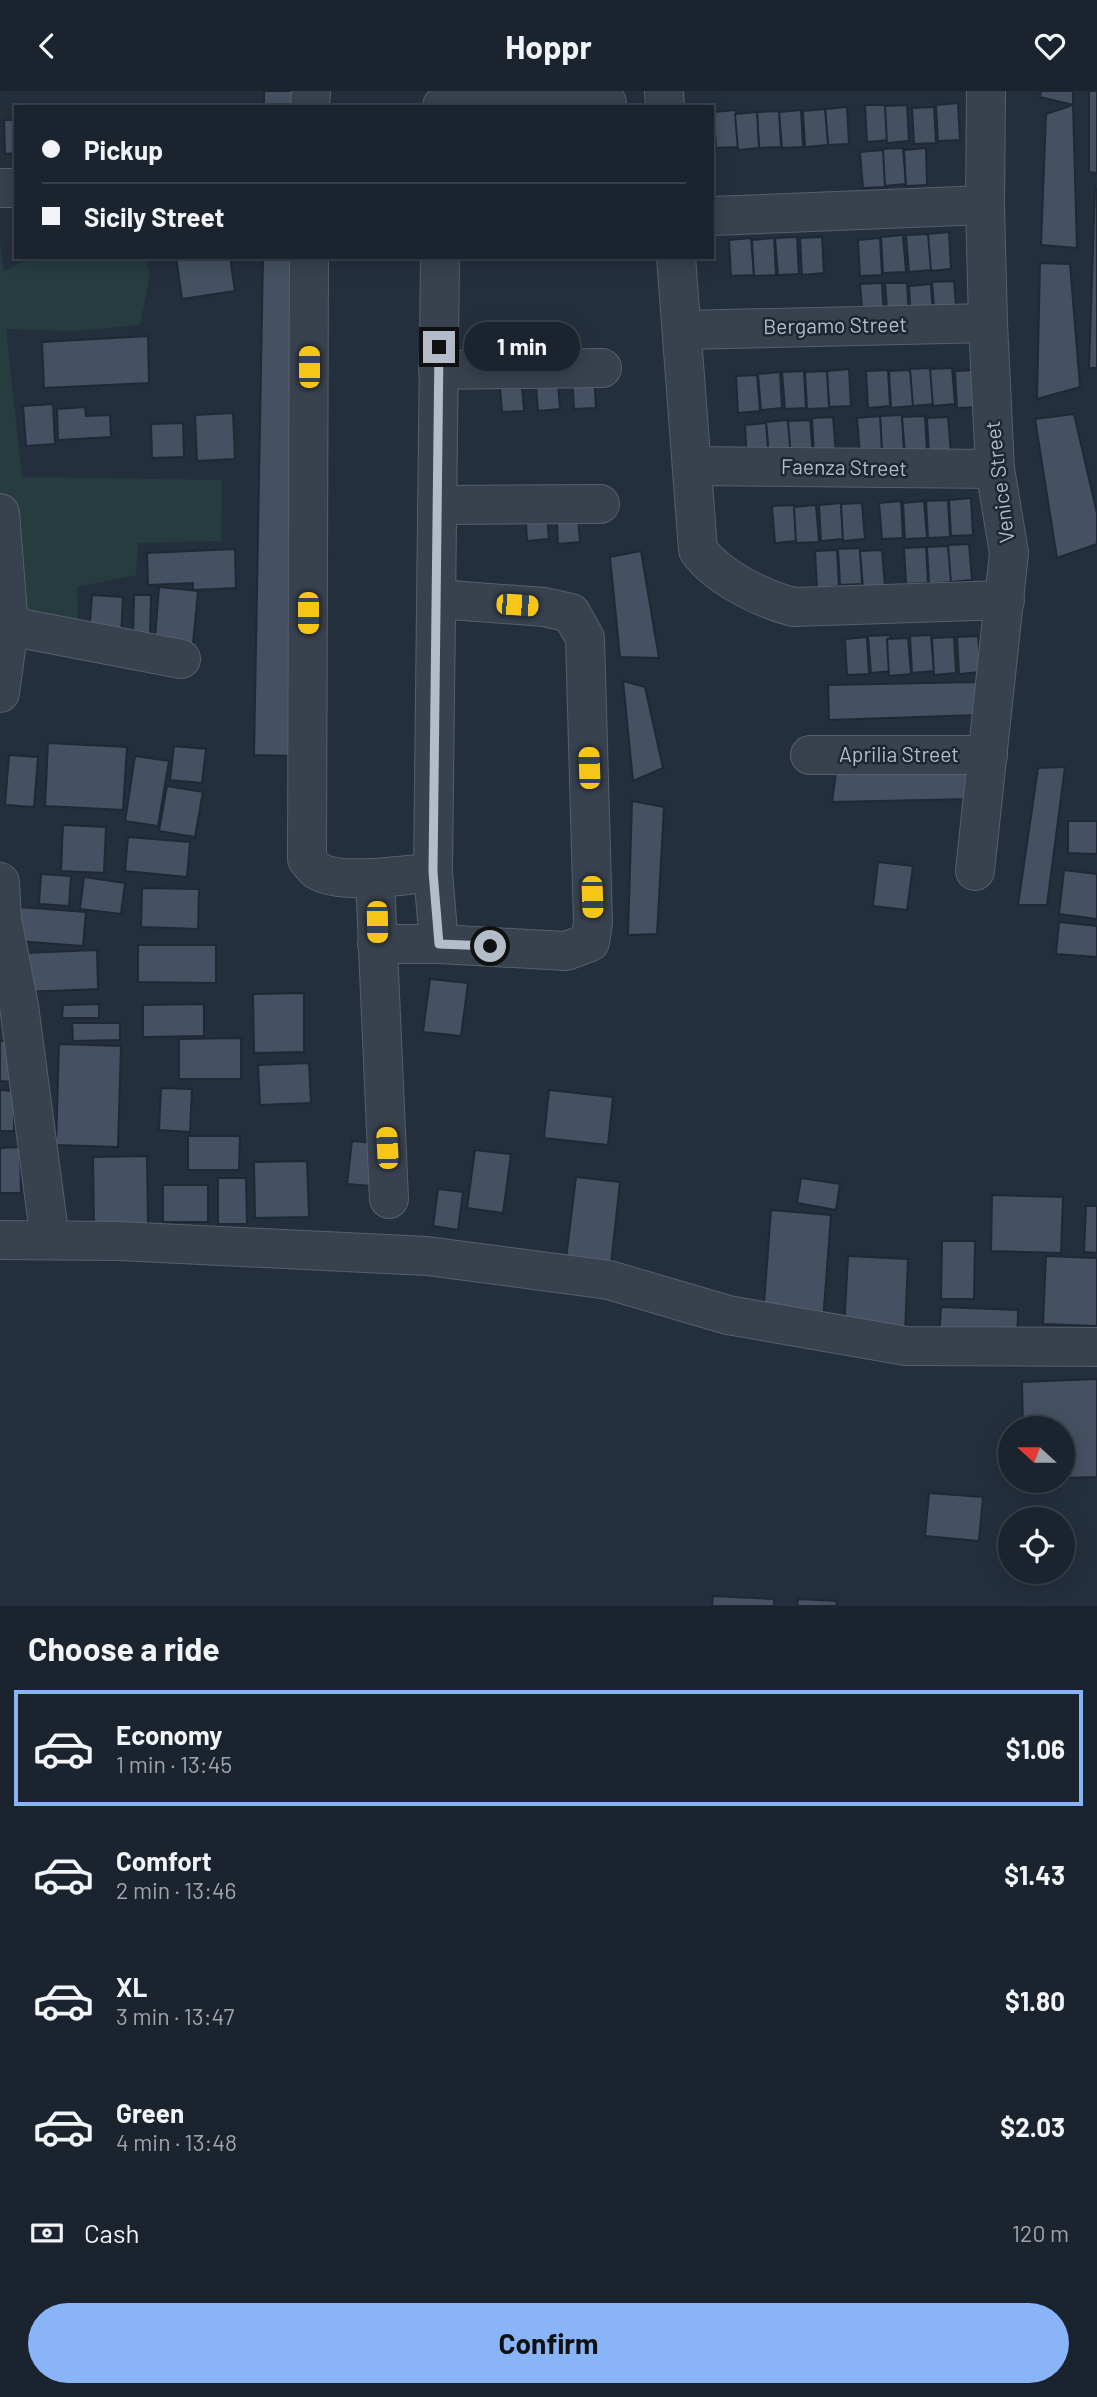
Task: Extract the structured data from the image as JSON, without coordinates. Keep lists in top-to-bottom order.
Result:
{
  "streets": {
    "street": [
      "Bergamo Street",
      "Faenza Street",
      "Venice Street",
      "Aprilia Street"
    ]
  },
  "crossings": [
    ["Bergamo Street", "Venice Street"],
    ["Faenza Street", "Venice Street"],
    ["Venice Street", "Aprilia Street"]
  ],
  "north": "left",
  "page": {
    "header": "Hoppr",
    "banner": ["Pickup", "Sicily Street"],
    "bubble": "1 min",
    "heading": "Choose a ride",
    "list": [
      {
        "name": "Economy",
        "note": "1 min · 13:45",
        "value": "$1.06"
      },
      {
        "name": "Comfort",
        "note": "2 min · 13:46",
        "value": "$1.43"
      },
      {
        "name": "XL",
        "note": "3 min · 13:47",
        "value": "$1.80"
      },
      {
        "name": "Green",
        "note": "4 min · 13:48",
        "value": "$2.03"
      }
    ],
    "pay": ["Cash", "120 m"],
    "buttons": "Confirm"
  }
}
